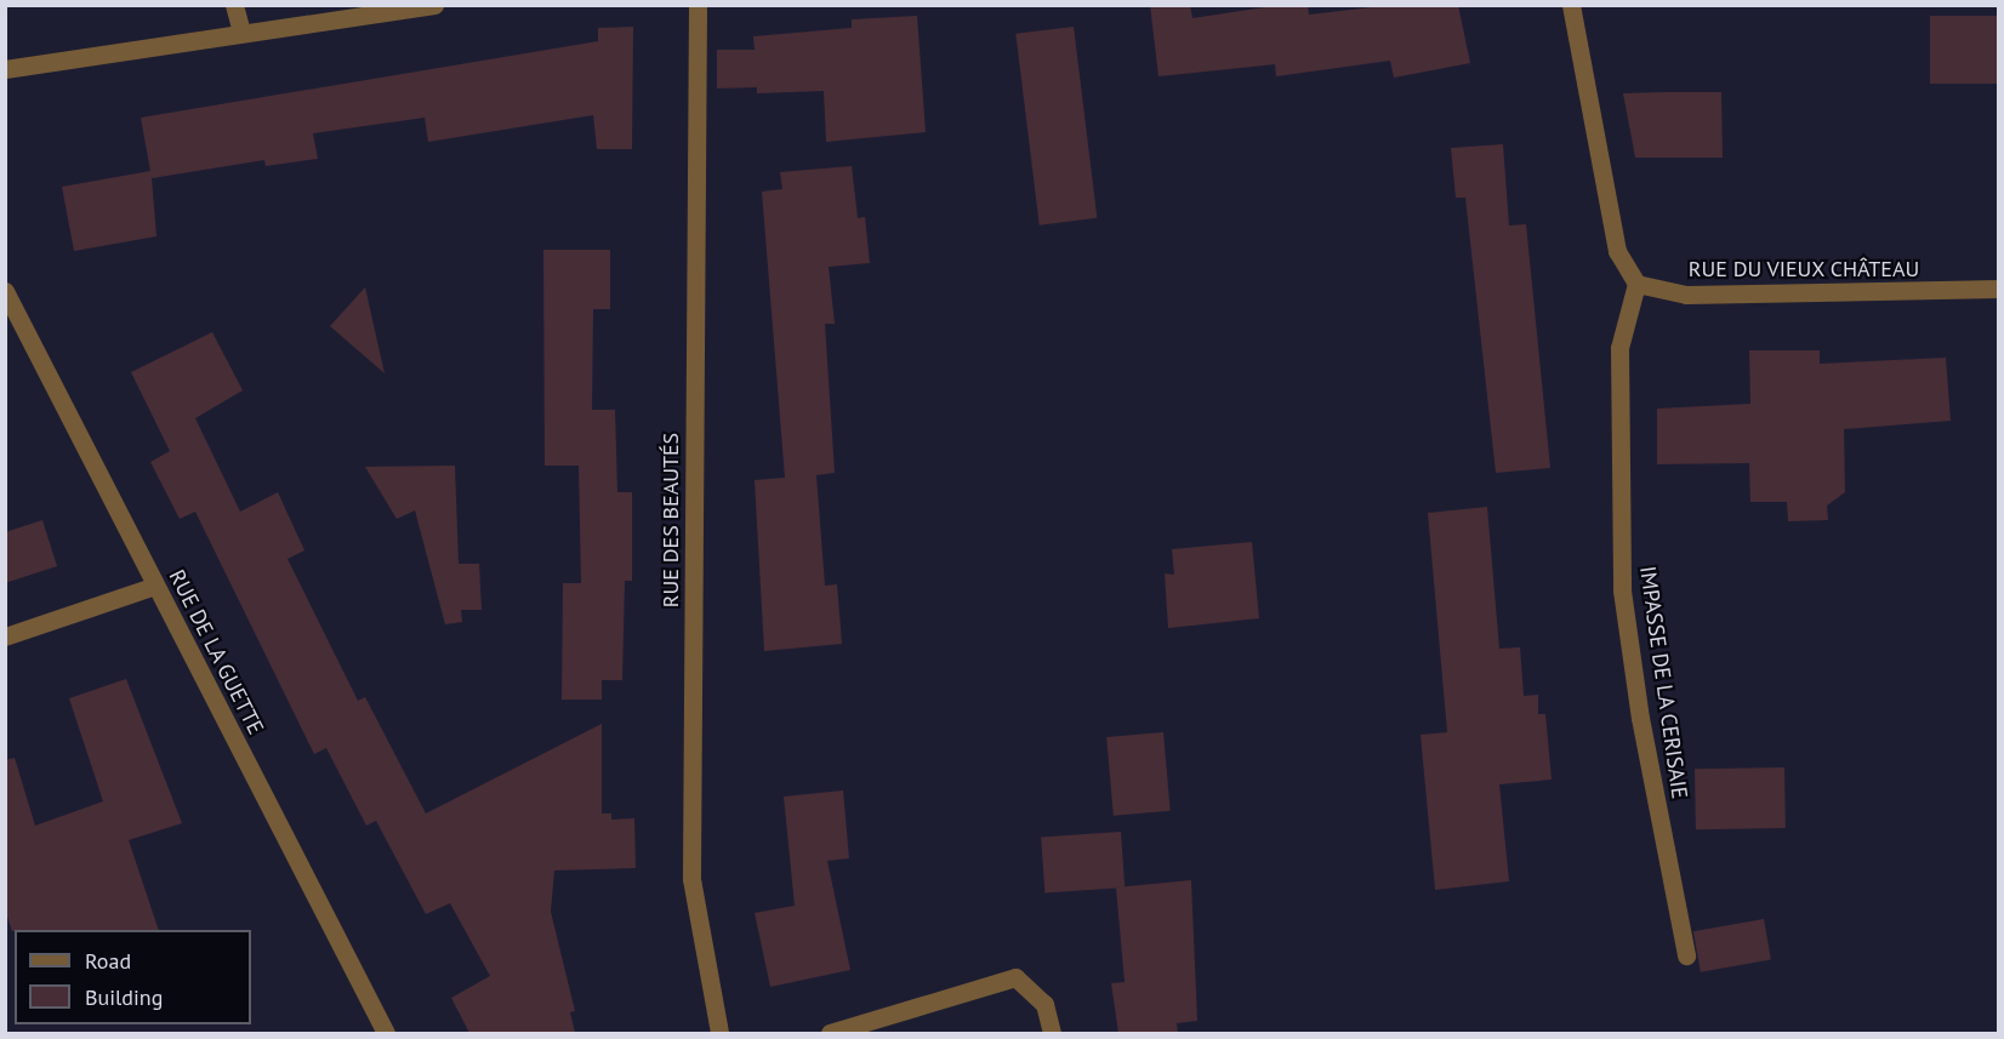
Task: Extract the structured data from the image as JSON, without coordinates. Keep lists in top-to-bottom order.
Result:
{
  "streets": {
    "street": [
      "RUE DU VIEUX CHÂTEAU",
      "RUE DES BEAUTÉS",
      "RUE DE LA GUETTE",
      "IMPASSE DE LA CERISAIE"
    ]
  },
  "crossings": [
    ["RUE DU VIEUX CHÂTEAU", "IMPASSE DE LA CERISAIE"]
  ],
  "legend": ["Road", "Building"]
}
